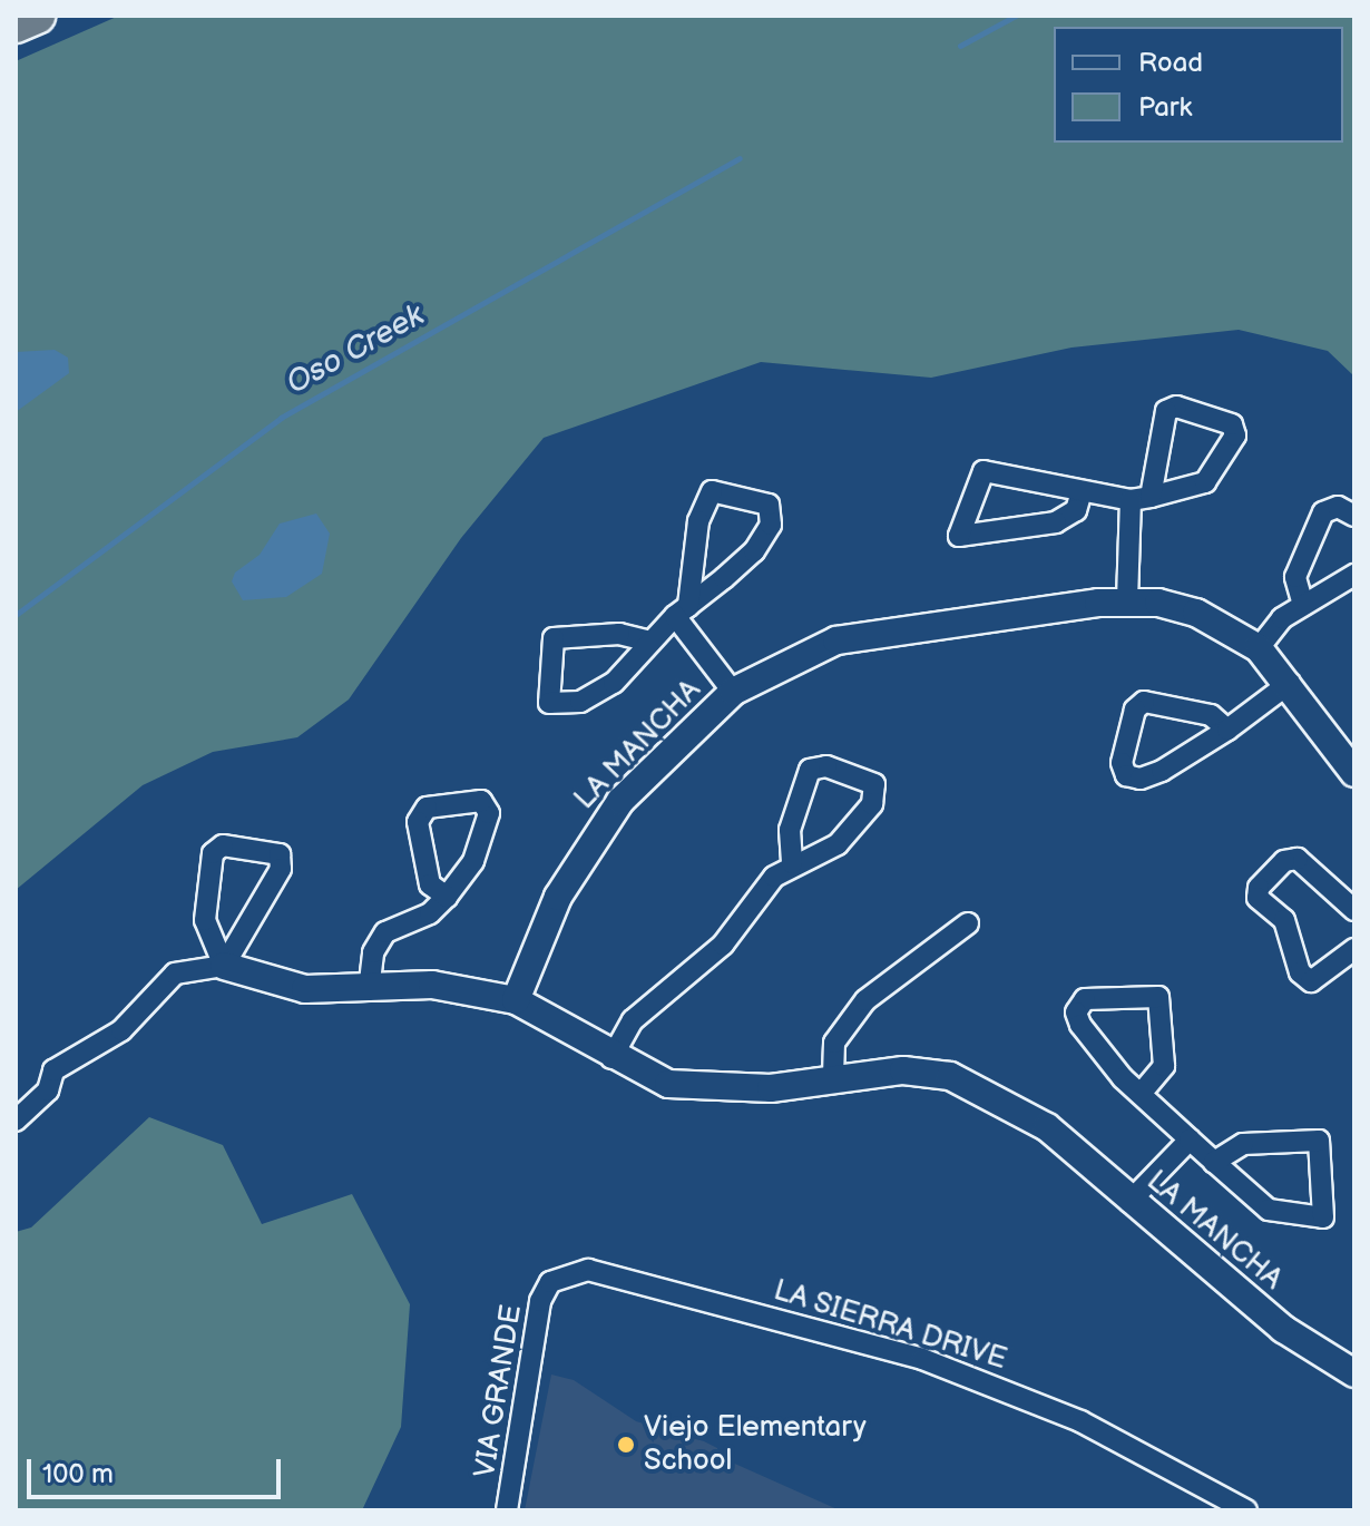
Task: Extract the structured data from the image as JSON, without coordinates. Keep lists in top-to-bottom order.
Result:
{
  "streets": {
    "street": ["LA MANCHA", "LA SIERRA DRIVE", "VIA GRANDE"]
  },
  "crossings": [
    ["LA SIERRA DRIVE", "VIA GRANDE"]
  ],
  "water": ["Oso Creek"],
  "places": ["Viejo Elementary School"],
  "legend": ["Road", "Park"],
  "scale_bar": "100 m"
}
